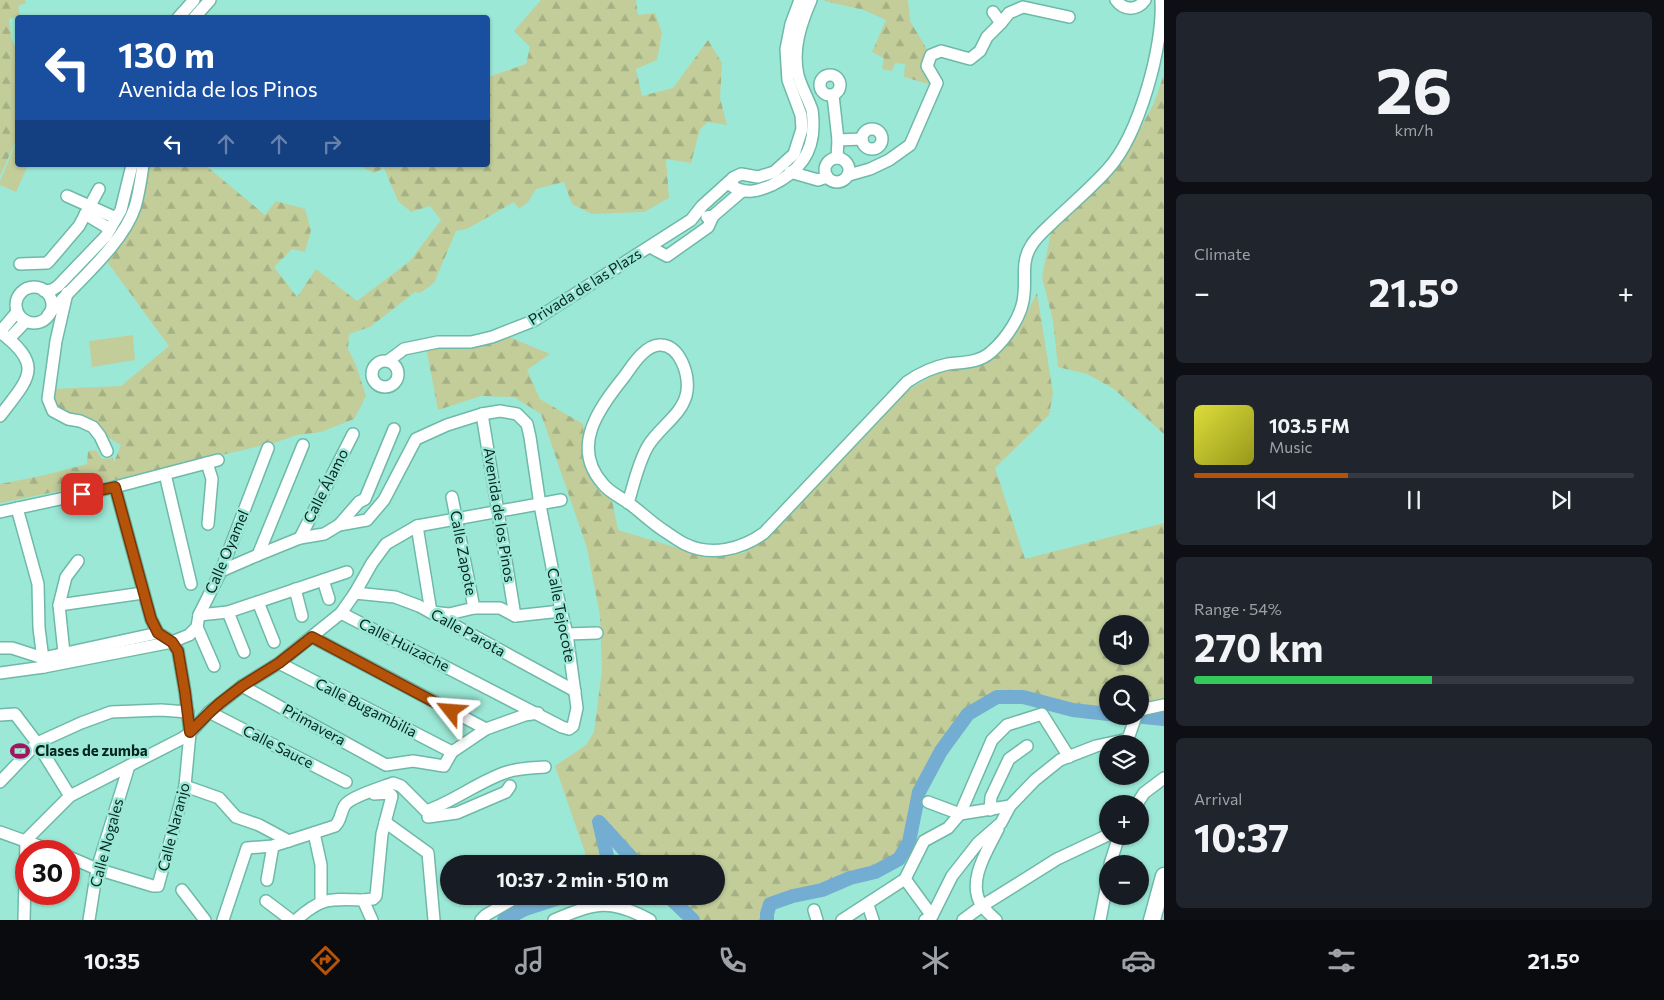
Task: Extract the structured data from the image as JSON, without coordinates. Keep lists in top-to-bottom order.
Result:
{
  "streets": {
    "street": [
      "Privada de las Plazs",
      "Calle Álamo",
      "Avenida de los Pinos",
      "Calle Oyamel",
      "Calle Zapote",
      "Calle Tejocote",
      "Calle Parota",
      "Calle Huizache",
      "Calle Bugambilia",
      "Primavera",
      "Calle Sauce",
      "Calle Naranjo",
      "Calle Nogales"
    ]
  },
  "crossings": [
    ["Avenida de los Pinos", "Calle Tejocote"],
    ["Calle Tejocote", "Calle Parota"],
    ["Calle Tejocote", "Calle Huizache"],
    ["Calle Bugambilia", "Primavera"],
    ["Calle Naranjo", "Calle Nogales"]
  ],
  "places": {
    "sports": ["Clases de zumba"]
  },
  "page": {
    "tile": [
      ["26", "km/h"],
      "Climate",
      ["Range · 54%", "270 km"],
      ["Arrival", "10:37"]
    ],
    "turn": ["130 m", "Avenida de los Pinos"],
    "heat": ["−", "21.5°", "+"],
    "song": ["103.5 FM", "Music"],
    "map_buttons": ["+", "−"],
    "limit": "30",
    "trip": "10:37 · 2 min · 510 m",
    "tabs": ["10:35", "21.5°"]
  }
}
